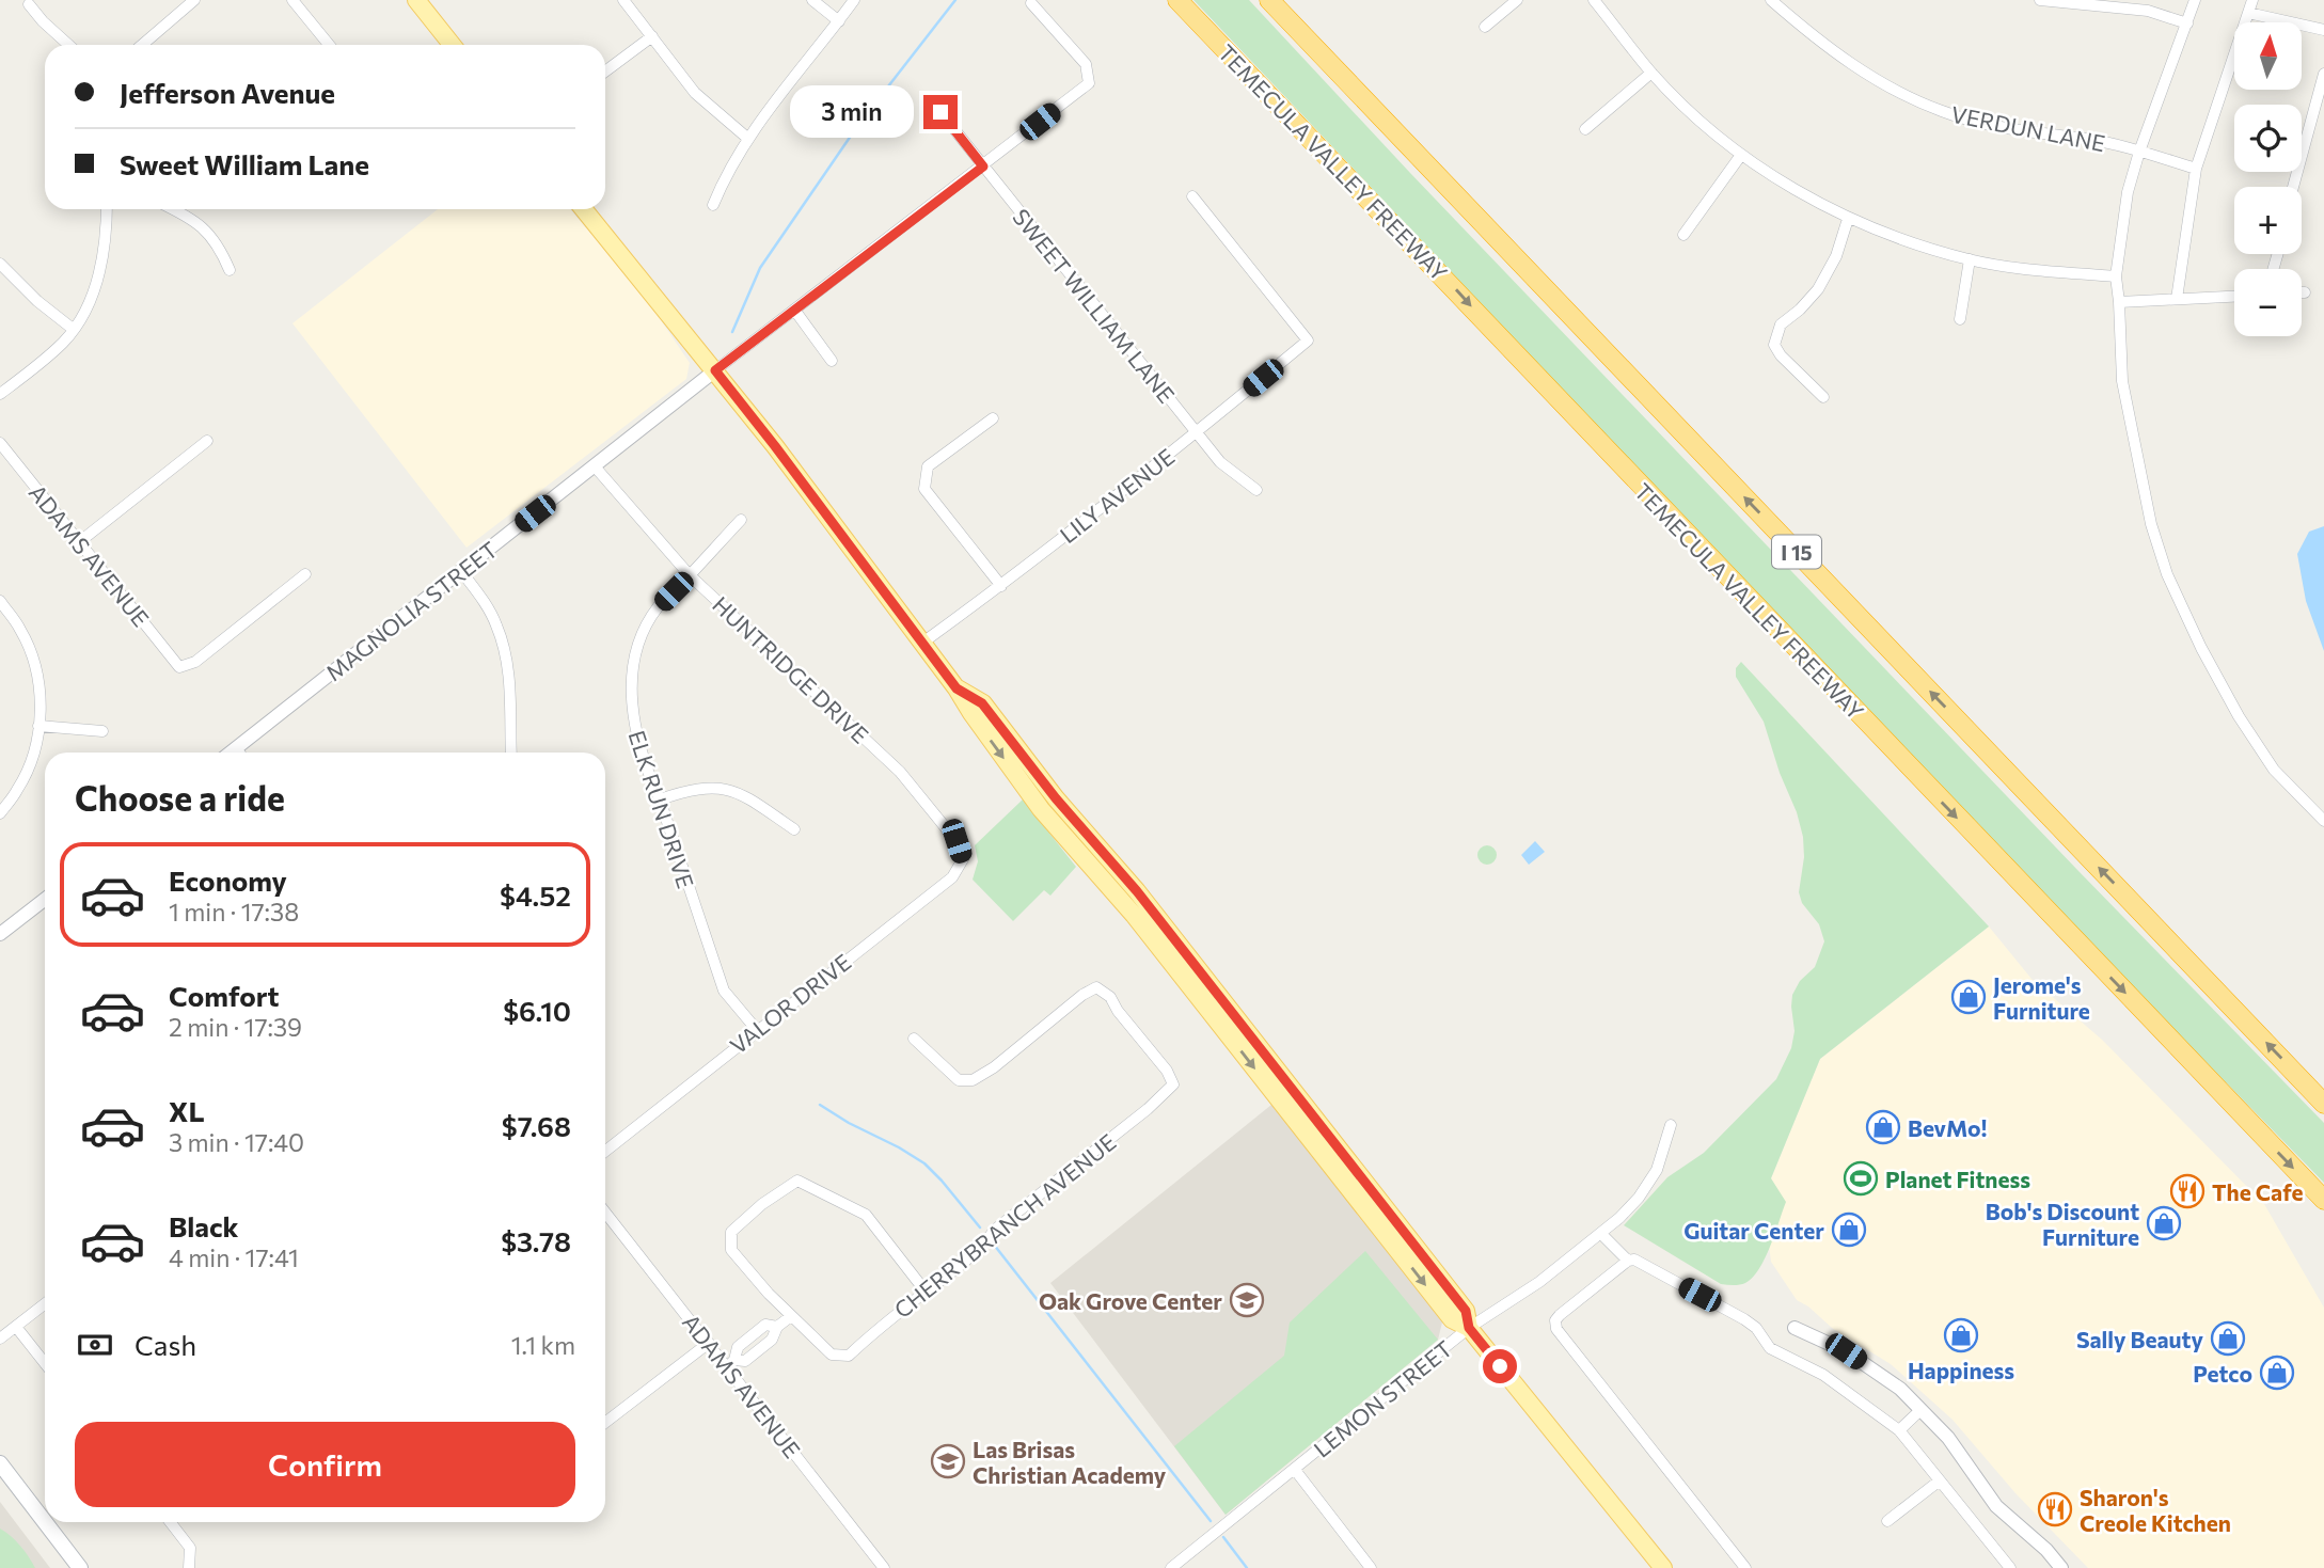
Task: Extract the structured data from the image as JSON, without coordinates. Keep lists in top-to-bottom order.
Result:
{
  "streets": {
    "highway": ["TEMECULA VALLEY FREEWAY", "I 15"],
    "street": [
      "VERDUN LANE",
      "SWEET WILLIAM LANE",
      "LILY AVENUE",
      "ADAMS AVENUE",
      "MAGNOLIA STREET",
      "HUNTRIDGE DRIVE",
      "ELK RUN DRIVE",
      "VALOR DRIVE",
      "CHERRYBRANCH AVENUE",
      "LEMON STREET"
    ]
  },
  "crossings": [
    ["SWEET WILLIAM LANE", "LILY AVENUE"],
    ["SWEET WILLIAM LANE", "MAGNOLIA STREET"],
    ["MAGNOLIA STREET", "HUNTRIDGE DRIVE"],
    ["HUNTRIDGE DRIVE", "ELK RUN DRIVE"],
    ["HUNTRIDGE DRIVE", "VALOR DRIVE"],
    ["ELK RUN DRIVE", "VALOR DRIVE"]
  ],
  "places": {
    "shop": [
      "Jerome's Furniture",
      "BevMo!",
      "Bob's Discount Furniture",
      "Guitar Center",
      "Happiness",
      "Sally Beauty",
      "Petco"
    ],
    "sports": ["Planet Fitness"],
    "restaurant": ["The Cafe", "Sharon's Creole Kitchen"],
    "school or university": ["Oak Grove Center", "Las Brisas Christian Academy"]
  },
  "north": "top",
  "page": {
    "map_buttons": ["+", "−"],
    "banner": ["Jefferson Avenue", "Sweet William Lane"],
    "bubble": "3 min",
    "heading": "Choose a ride",
    "list": [
      {
        "name": "Economy",
        "note": "1 min · 17:38",
        "value": "$4.52"
      },
      {
        "name": "Comfort",
        "note": "2 min · 17:39",
        "value": "$6.10"
      },
      {
        "name": "XL",
        "note": "3 min · 17:40",
        "value": "$7.68"
      },
      {
        "name": "Black",
        "note": "4 min · 17:41",
        "value": "$3.78"
      }
    ],
    "pay": ["Cash", "1.1 km"],
    "buttons": "Confirm"
  }
}
